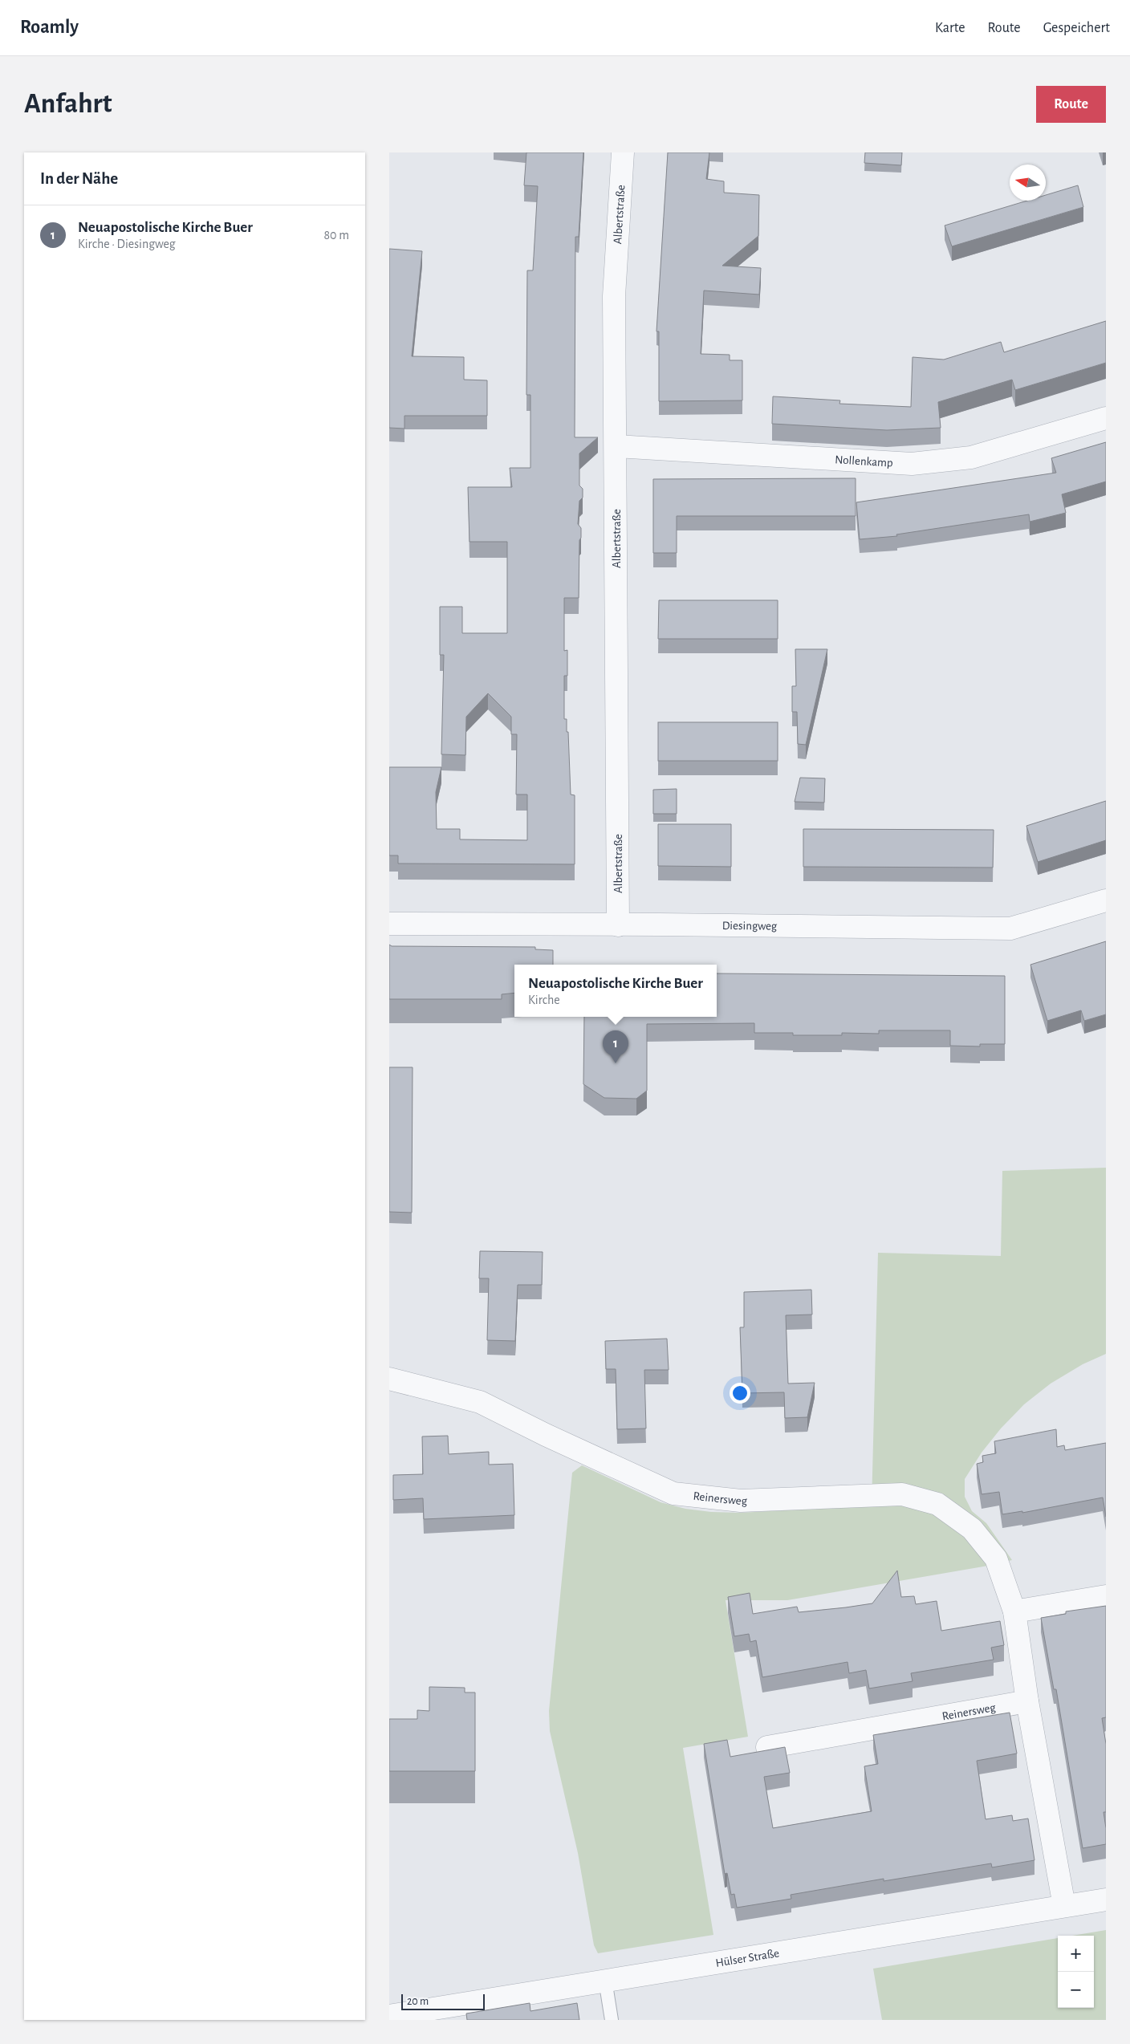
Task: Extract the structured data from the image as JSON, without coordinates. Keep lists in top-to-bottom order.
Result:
{
  "streets": {
    "street": [
      "Albertstraße",
      "Nollenkamp",
      "Diesingweg",
      "Reinersweg",
      "Hülser Straße"
    ]
  },
  "crossings": [
    ["Albertstraße", "Nollenkamp"],
    ["Albertstraße", "Diesingweg"],
    ["Reinersweg", "Hülser Straße"]
  ],
  "scale_bar": "20 m",
  "north": "left",
  "page": {
    "header": "Roamly",
    "nav": ["Karte", "Route", "Gespeichert"],
    "buttons": "Route",
    "title": "Anfahrt",
    "heading": "In der Nähe",
    "list": [
      {
        "mark": "1",
        "name": "Neuapostolische Kirche Buer",
        "note": "Kirche · Diesingweg",
        "value": "80 m"
      }
    ],
    "popup": ["Neuapostolische Kirche Buer", "Kirche"],
    "pins": "1",
    "map_buttons": ["+", "−"],
    "scale": "20 m"
  }
}
